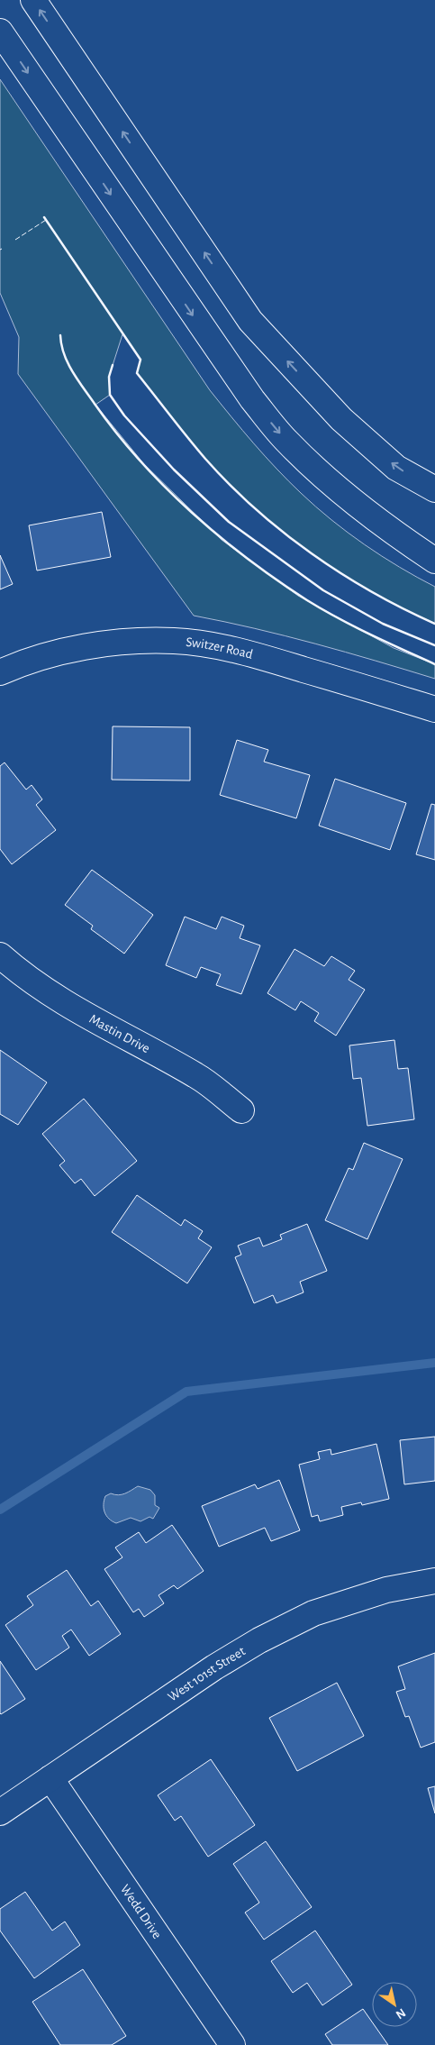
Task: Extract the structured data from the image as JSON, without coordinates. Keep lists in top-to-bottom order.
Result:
{
  "streets": {
    "main road": [
      "Switzer Road",
      "Mastin Drive",
      "West 101st Street",
      "Wedd Drive"
    ]
  },
  "crossings": [
    ["West 101st Street", "Wedd Drive"]
  ],
  "north": "bottom right"
}
